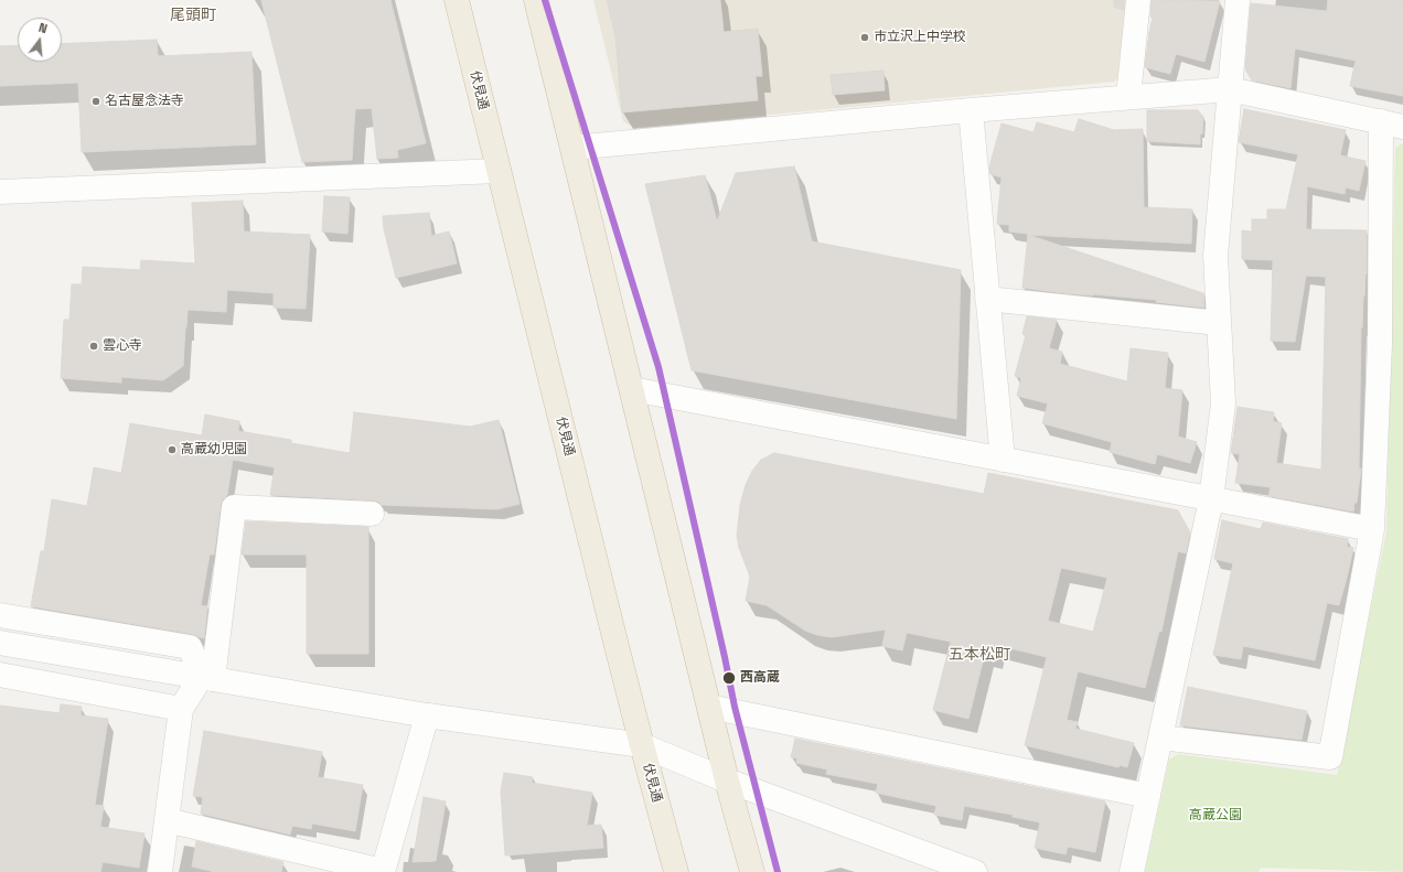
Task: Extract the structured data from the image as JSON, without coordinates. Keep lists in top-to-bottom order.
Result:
{
  "streets": {
    "highway": ["伏見通"]
  },
  "districts": ["尾頭町", "五本松町"],
  "parks": ["高蔵公園"],
  "places": [
    "市立沢上中学校",
    "名古屋念法寺",
    "雲心寺",
    "高蔵幼児園",
    "西高蔵"
  ],
  "north": "top"
}
